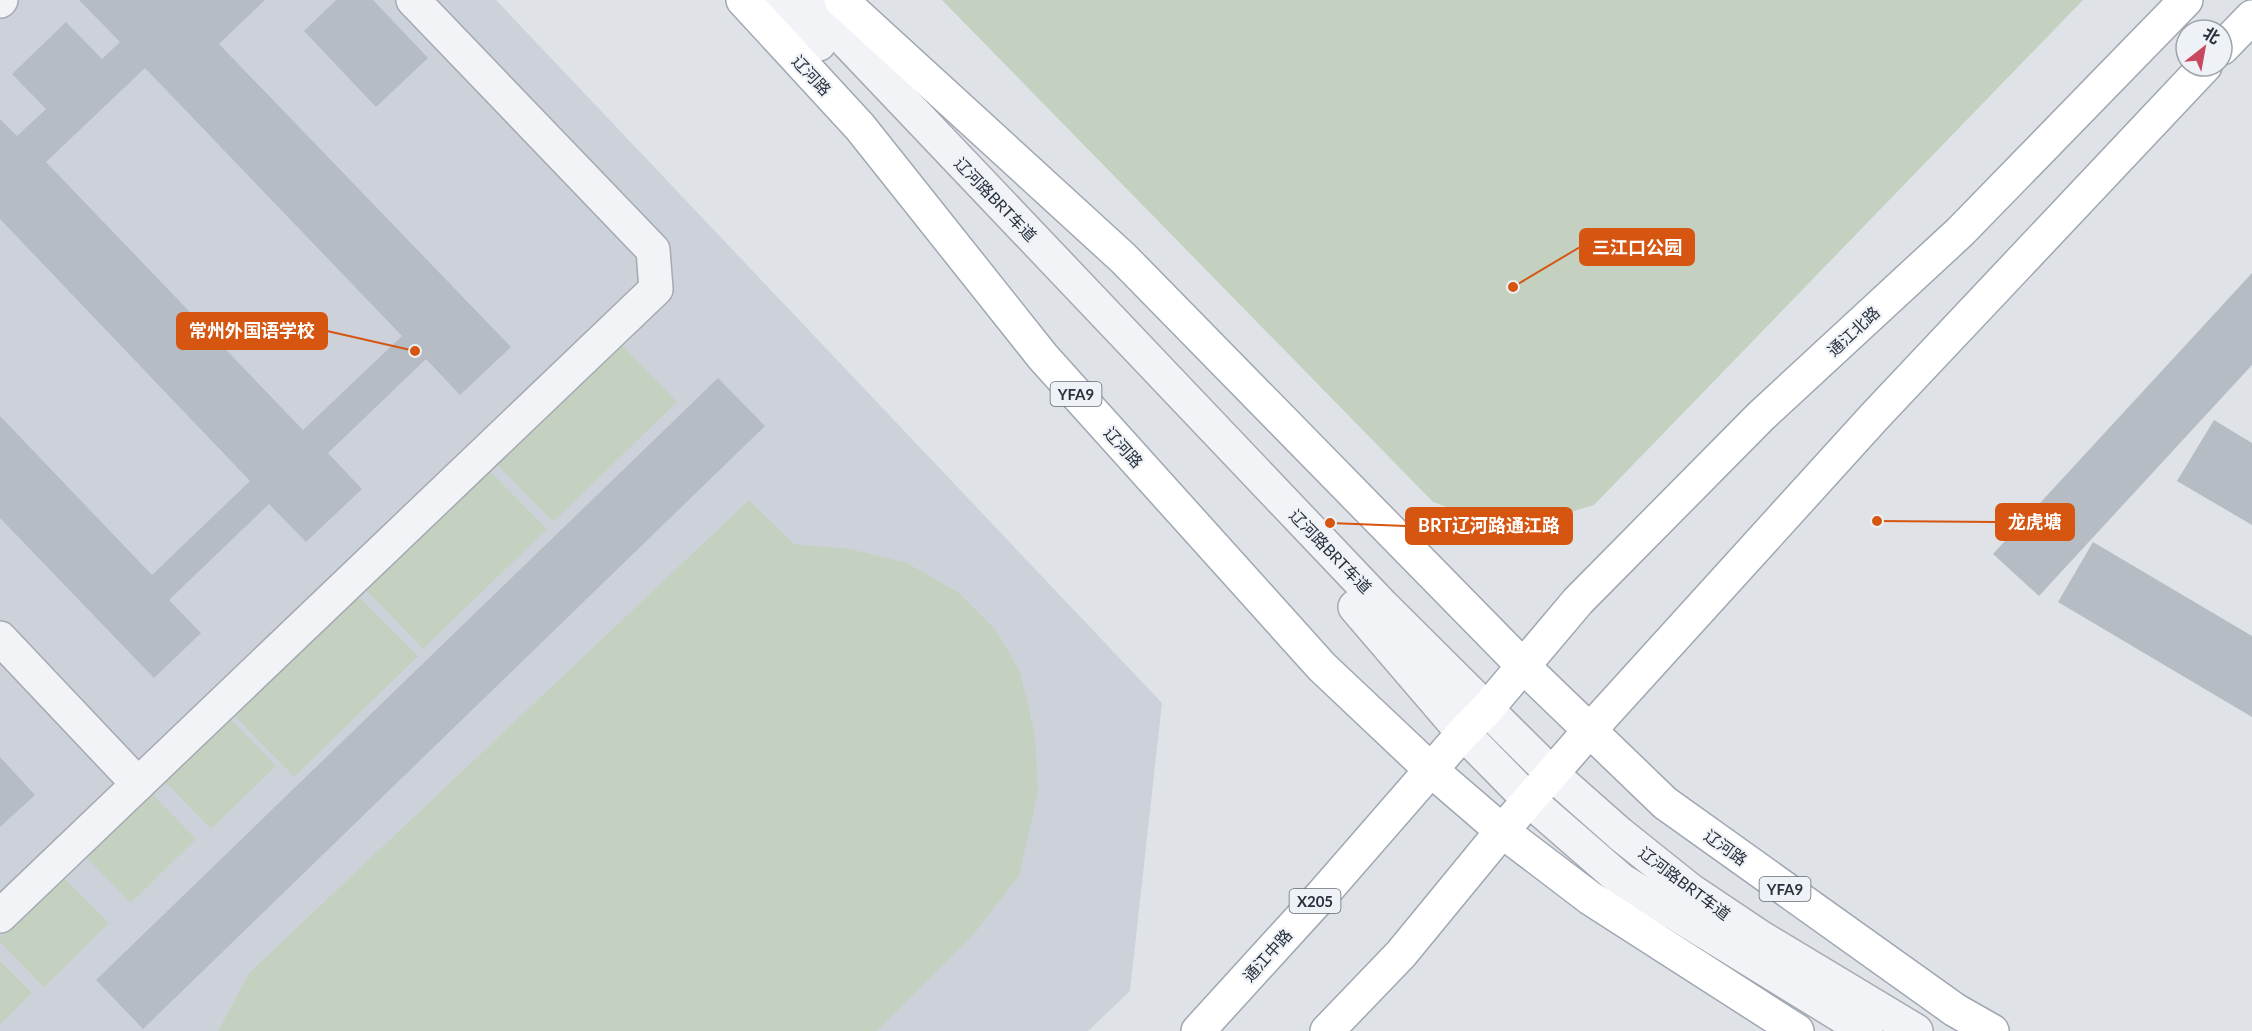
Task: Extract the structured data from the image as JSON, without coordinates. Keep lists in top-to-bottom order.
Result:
{
  "streets": {
    "main road": [
      "辽河路",
      "通江北路",
      "YFA9",
      "X205",
      "通江中路"
    ],
    "lane": ["辽河路BRT车道"]
  },
  "crossings": [
    ["辽河路", "YFA9"],
    ["辽河路", "通江中路"],
    ["辽河路BRT车道", "通江北路"],
    ["辽河路BRT车道", "通江中路"],
    ["通江北路", "YFA9"],
    ["通江北路", "通江中路"],
    ["YFA9", "通江中路"]
  ],
  "places": [
    "三江口公园",
    "常州外国语学校",
    "龙虎塘",
    "BRT辽河路通江路"
  ],
  "north": "top right"
}
